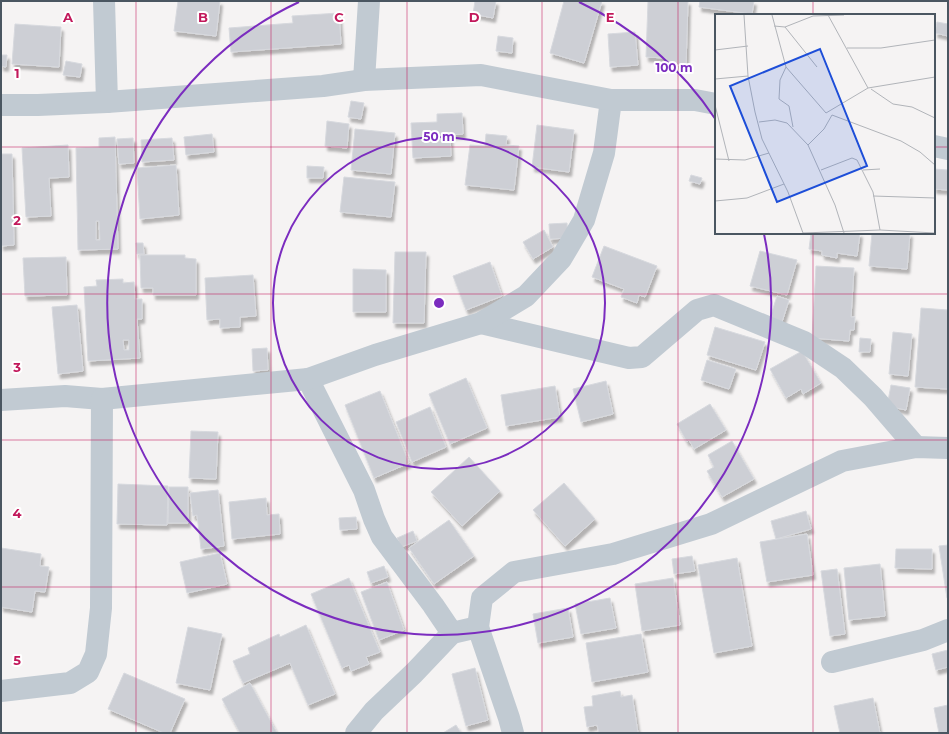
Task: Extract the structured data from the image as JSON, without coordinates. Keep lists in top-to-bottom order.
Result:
{
  "grid": {
    "columns": [
      "A",
      "B",
      "C",
      "D",
      "E"
    ],
    "rows": [
      "1",
      "2",
      "3",
      "4",
      "5"
    ]
  },
  "rings": ["100 m", "50 m"]
}
